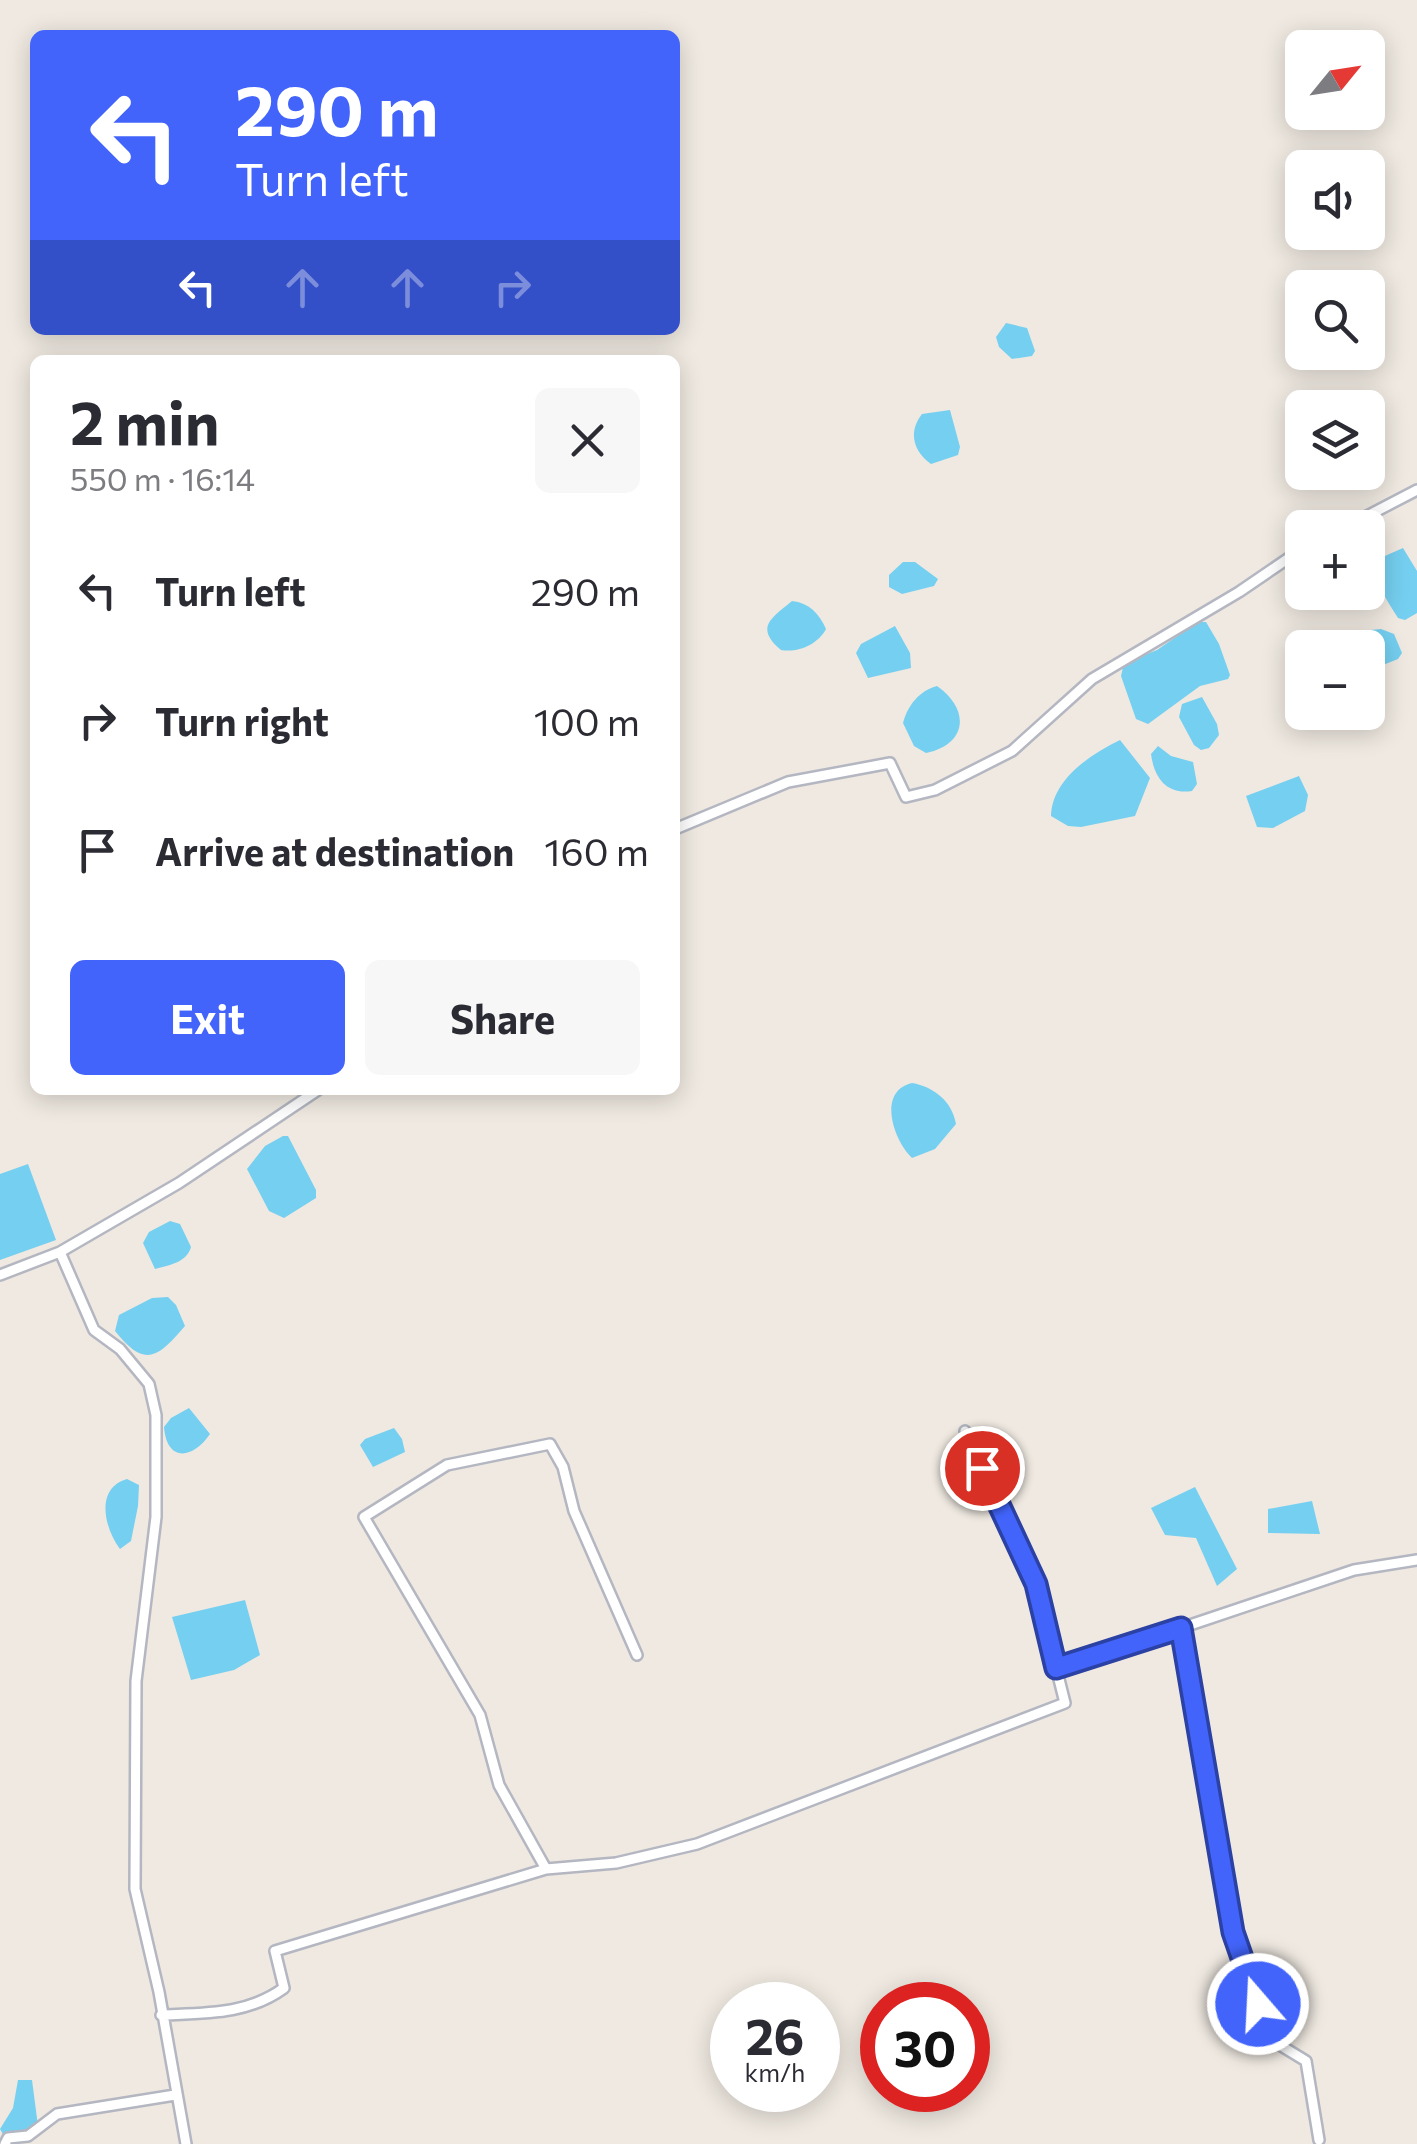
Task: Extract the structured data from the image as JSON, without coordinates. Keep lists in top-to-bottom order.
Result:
{
  "north": "top right",
  "page": {
    "map_buttons": ["+", "−"],
    "turn": ["290 m", "Turn left"],
    "heading": ["2 min", "550 m · 16:14"],
    "list": [
      {
        "name": "Turn left",
        "value": "290 m"
      },
      {
        "name": "Turn right",
        "value": "100 m"
      },
      {
        "name": "Arrive at destination",
        "value": "160 m"
      }
    ],
    "buttons": ["Exit", "Share"],
    "speed": "26 km/h",
    "limit": "30"
  }
}
